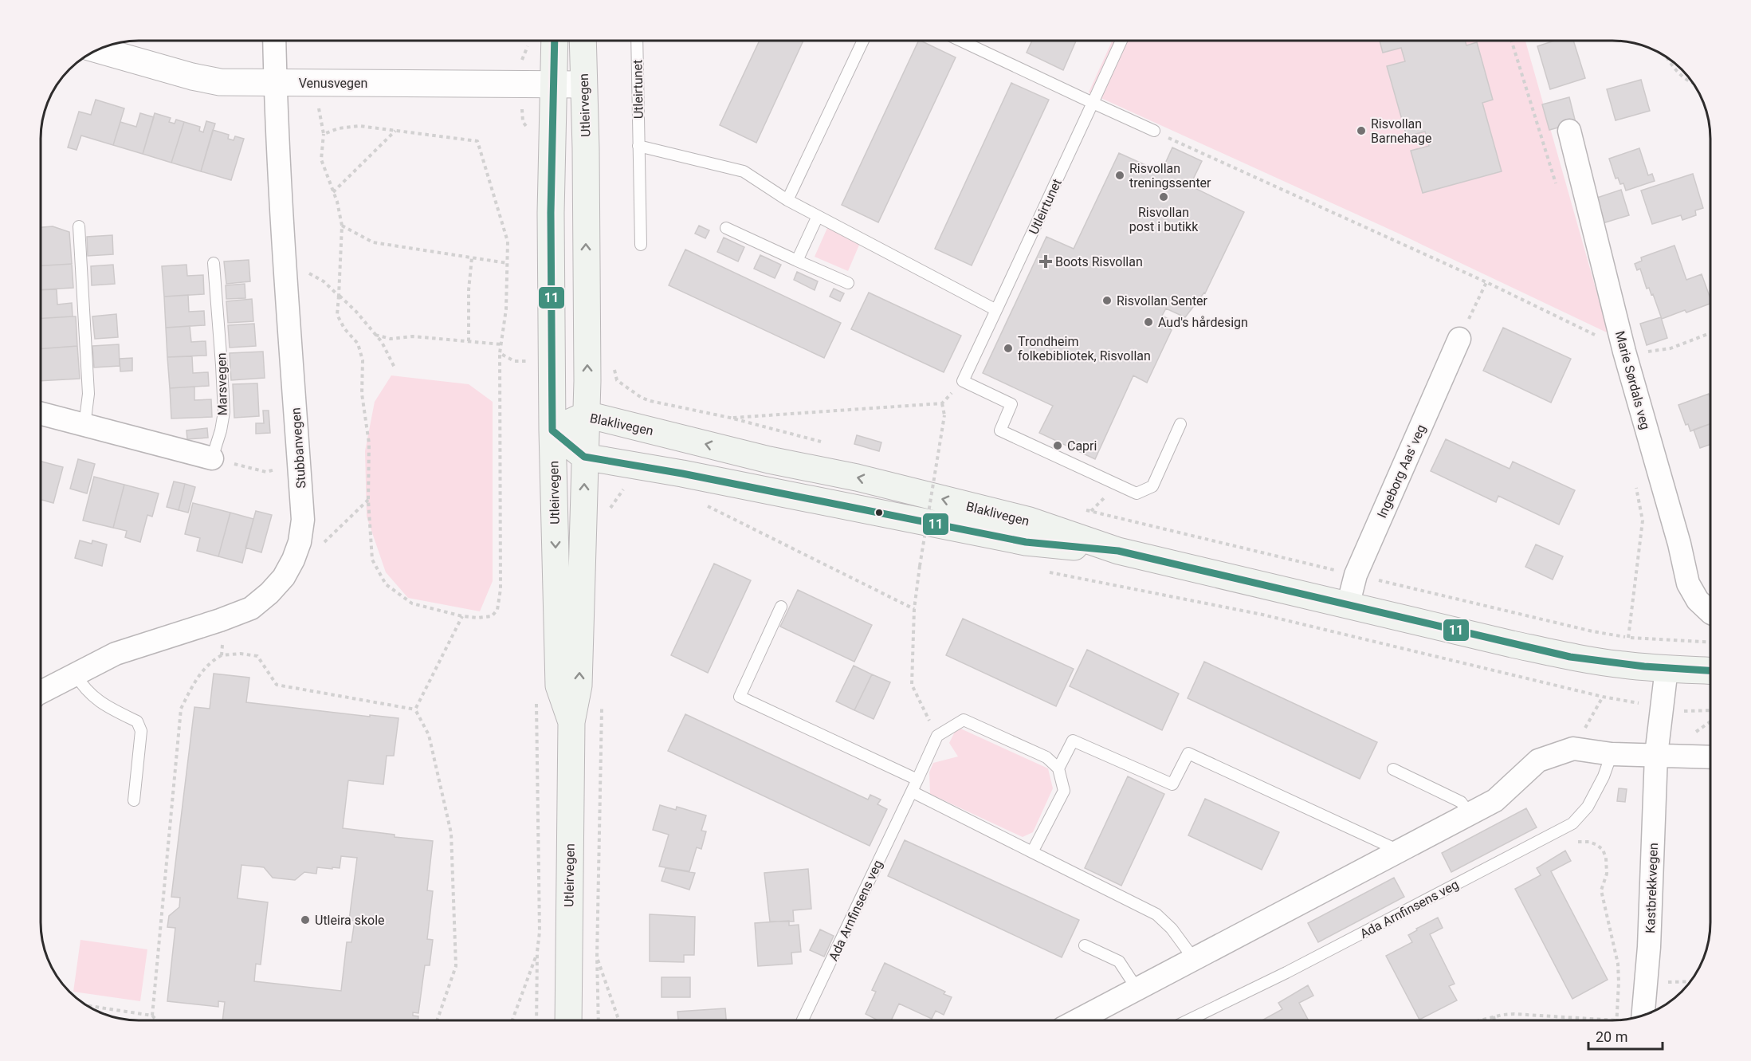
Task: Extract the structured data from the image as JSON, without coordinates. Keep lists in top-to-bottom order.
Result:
{
  "streets": {
    "main road": ["Utleirvegen", "Blaklivegen"],
    "street": [
      "Venusvegen",
      "Marie Sørdals veg",
      "Stubbanvegen",
      "Ingeborg Aas' veg",
      "Kastbrekkvegen"
    ],
    "lane": ["Utleirtunet", "Marsvegen", "Ada Arnfinsens veg"]
  },
  "crossings": [
    ["Venusvegen", "Utleirvegen"],
    ["Venusvegen", "Stubbanvegen"],
    ["Utleirvegen", "Blaklivegen"],
    ["Blaklivegen", "Ingeborg Aas' veg"],
    ["Blaklivegen", "Kastbrekkvegen"]
  ],
  "places": {
    "other": [
      "Risvollan Barnehage",
      "Risvollan treningssenter",
      "Risvollan post i butikk",
      "Risvollan Senter",
      "Aud's hårdesign",
      "Trondheim folkebibliotek, Risvollan",
      "Capri",
      "Utleira skole"
    ],
    "health": ["Boots Risvollan"]
  },
  "lines": ["transit line 11"],
  "scale_bar": "20 m"
}
